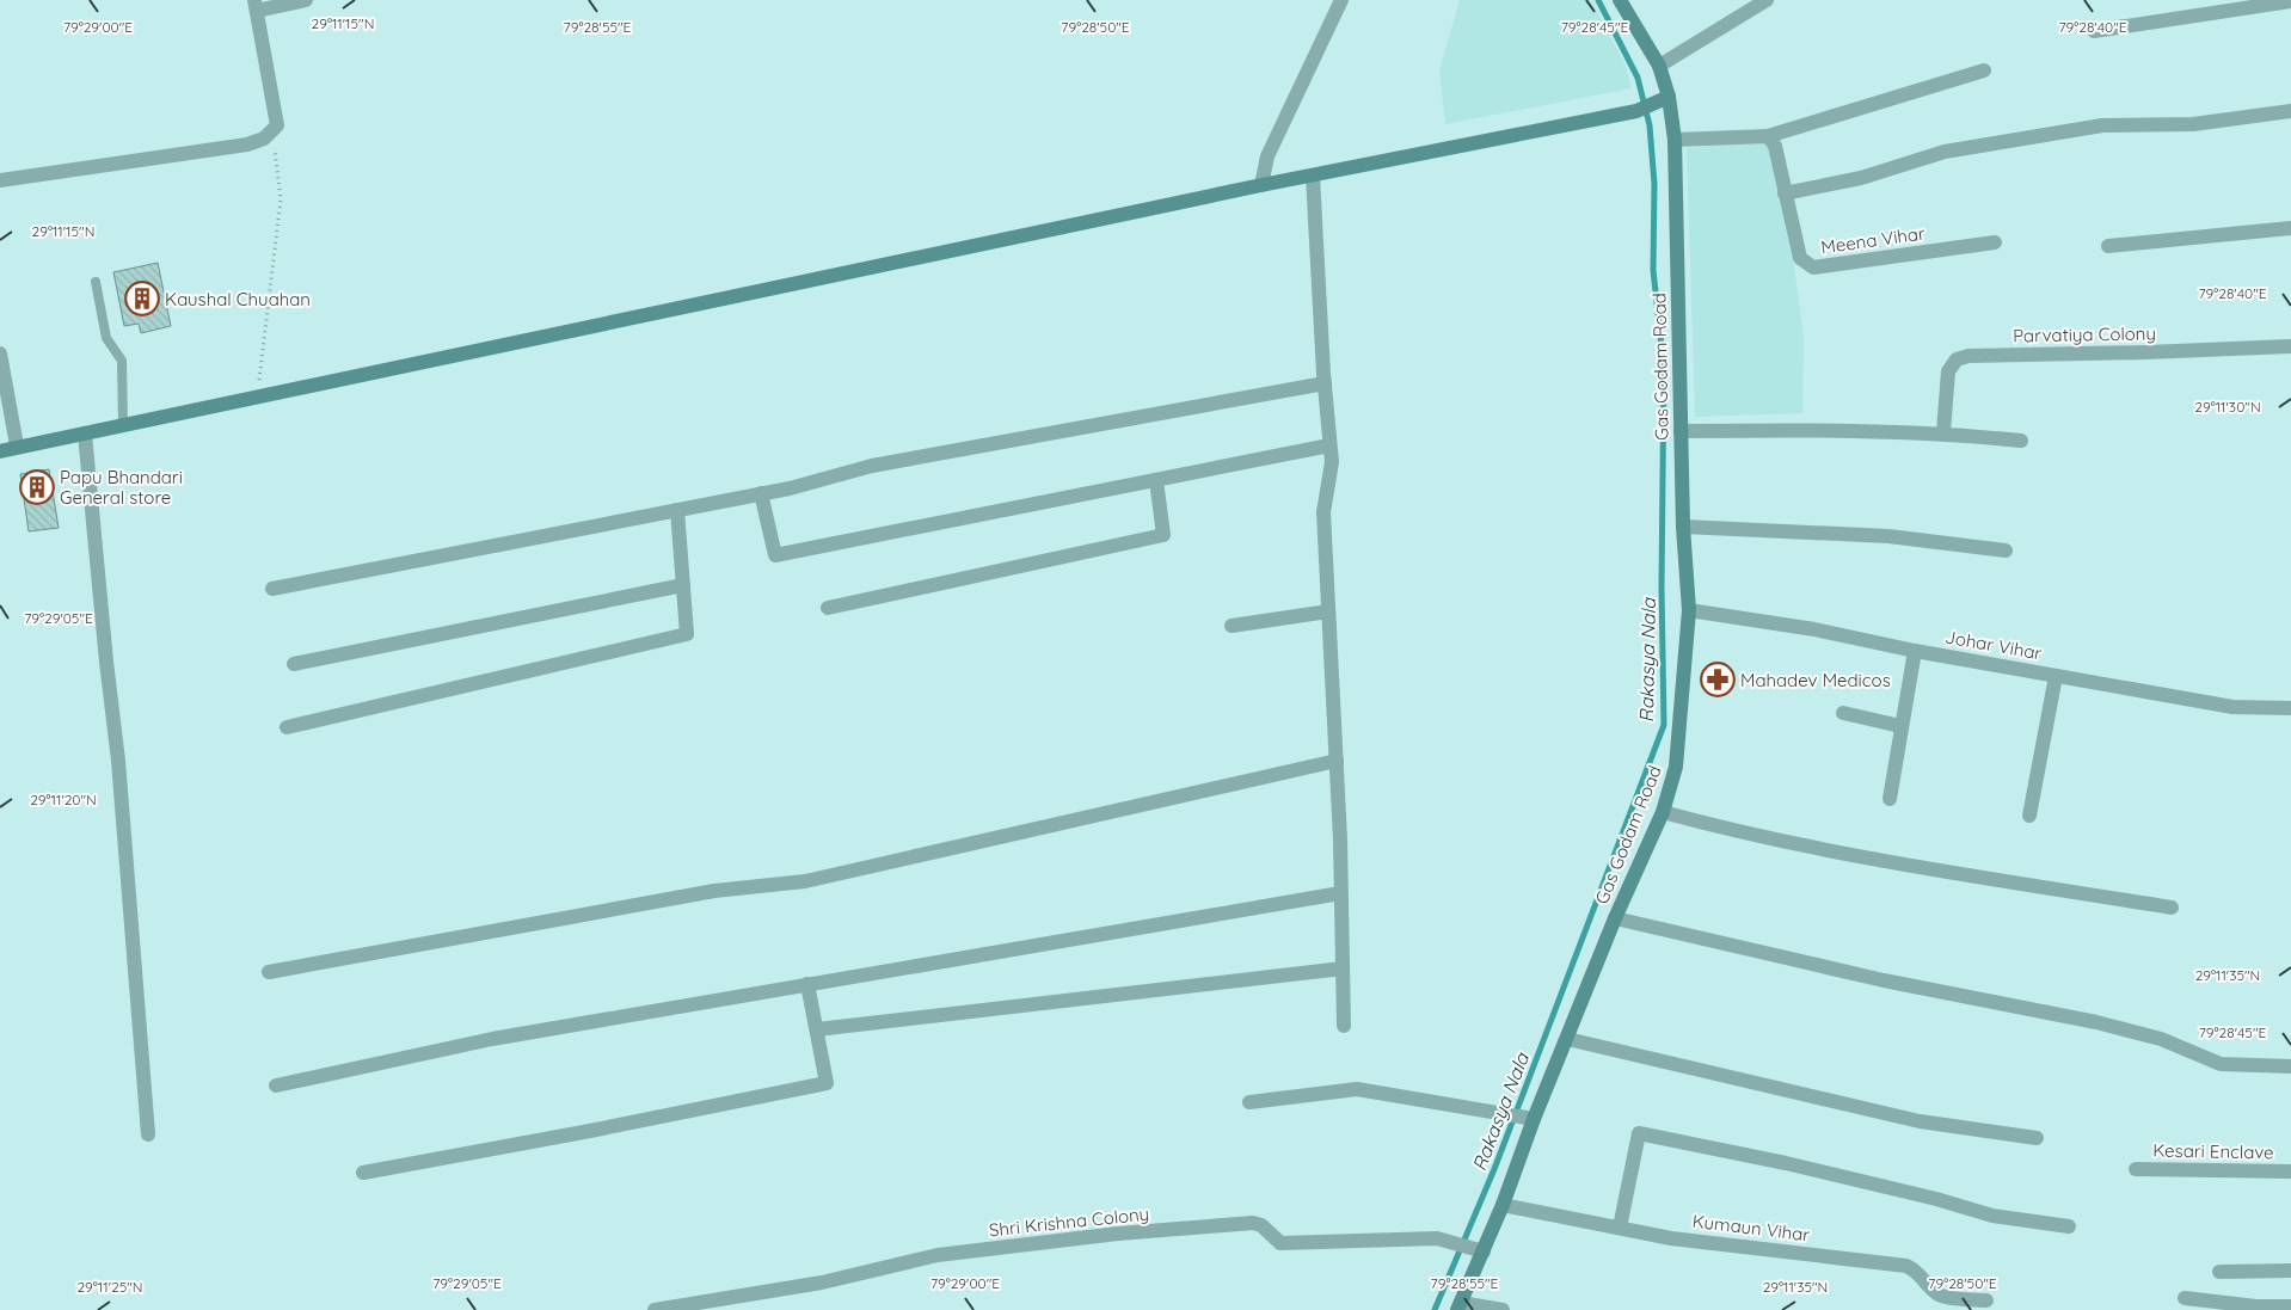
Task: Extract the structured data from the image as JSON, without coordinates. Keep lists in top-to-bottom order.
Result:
{
  "streets": {
    "street": [
      "Meena Vihar",
      "Parvatiya Colony",
      "Gas Godam Road",
      "Johar Vihar",
      "Kesari Enclave",
      "Shri Krishna Colony",
      "Kumaun Vihar"
    ]
  },
  "crossings": [
    ["Gas Godam Road", "Johar Vihar"],
    ["Gas Godam Road", "Shri Krishna Colony"],
    ["Gas Godam Road", "Kumaun Vihar"]
  ],
  "water": ["Rakasya Nala"],
  "places": {
    "building": ["Kaushal Chuahan", "Papu Bhandari General store"],
    "pharmacy": ["Mahadev Medicos"]
  },
  "coordinates": [
    "29°11'15\"N",
    "79°29'00\"E",
    "79°28'55\"E",
    "79°28'50\"E",
    "79°28'45\"E",
    "79°28'40\"E",
    "29°11'30\"N",
    "79°29'05\"E",
    "29°11'20\"N",
    "29°11'35\"N",
    "29°11'25\"N"
  ]
}
